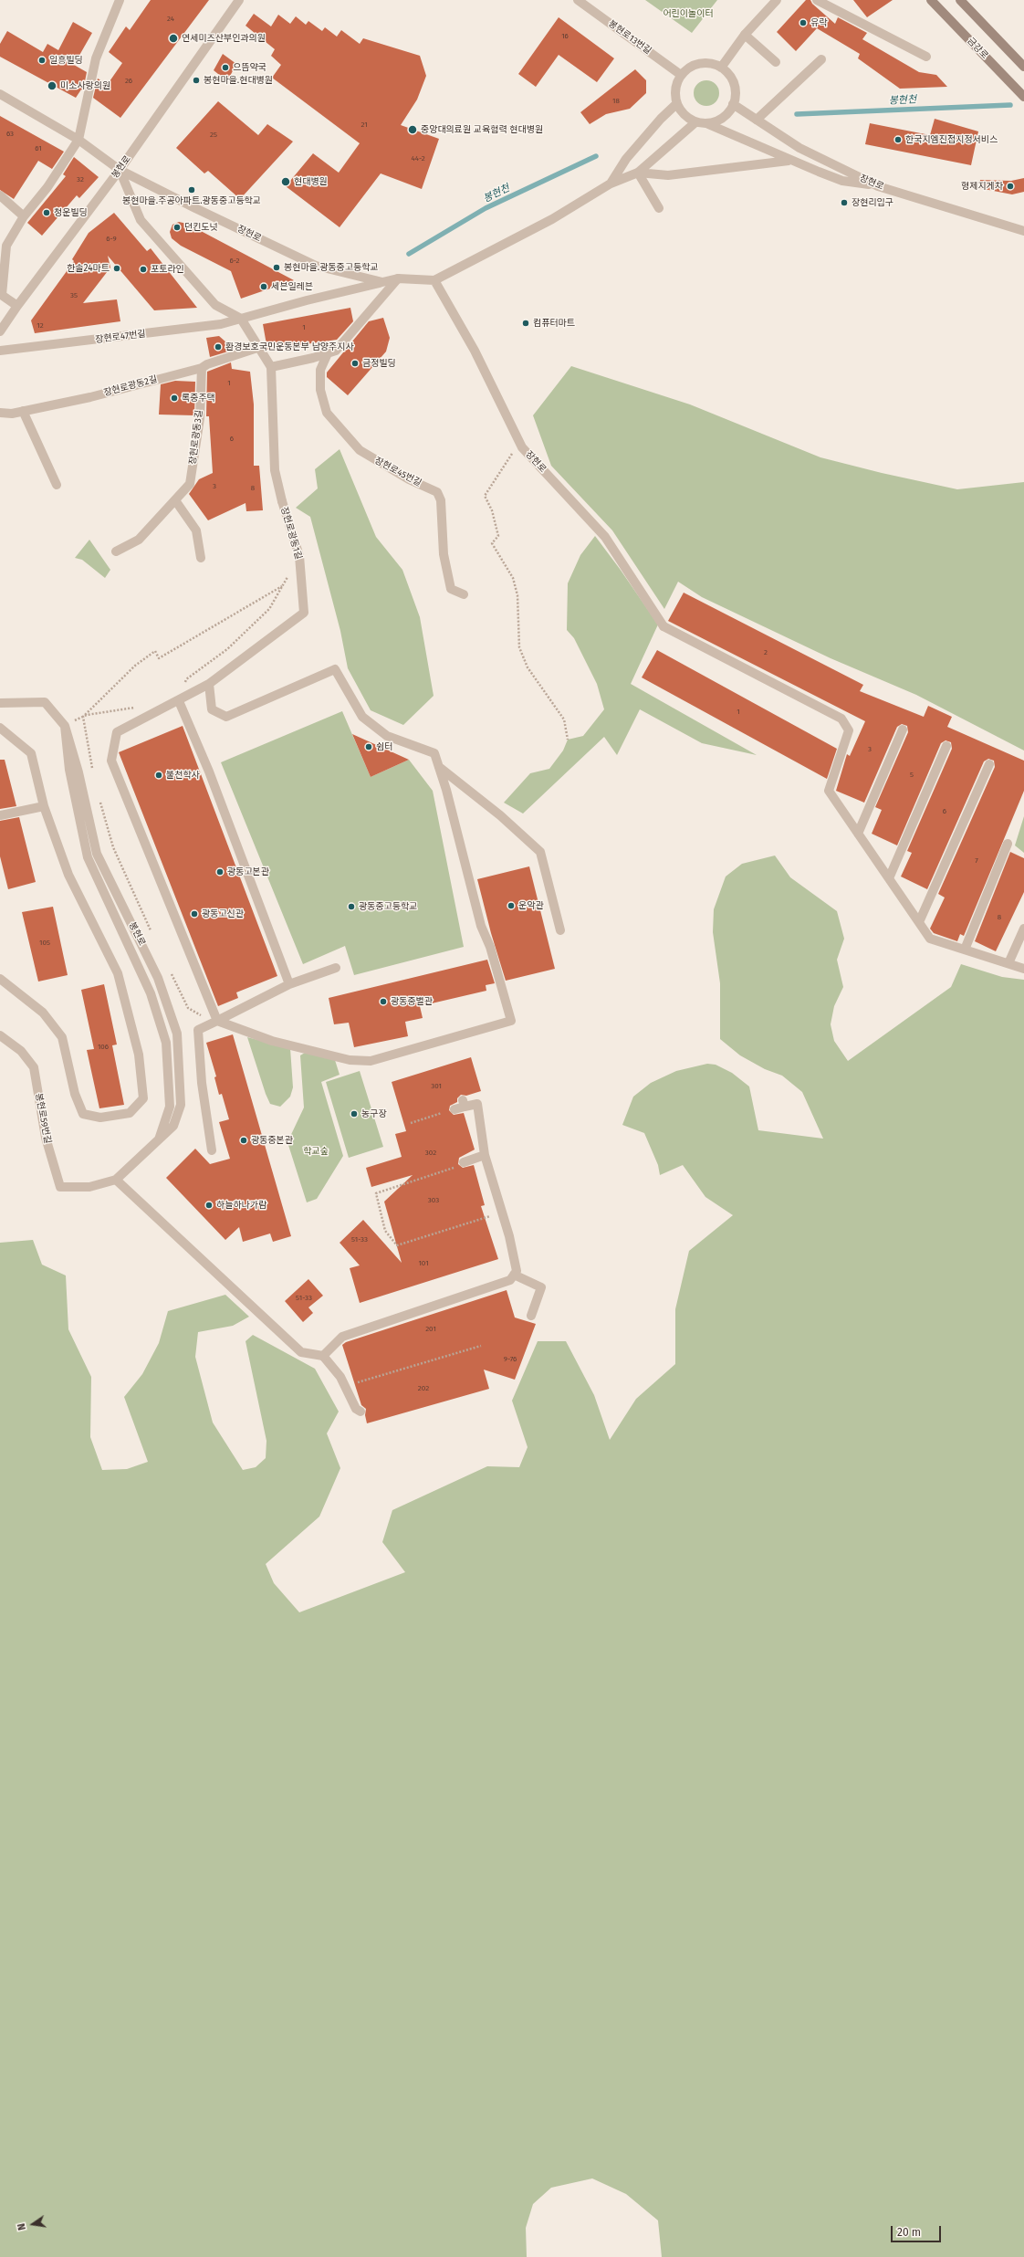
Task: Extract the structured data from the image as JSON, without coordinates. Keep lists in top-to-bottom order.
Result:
{
  "streets": {
    "main road": ["금강로"],
    "street": [
      "봉현로13번길",
      "봉현로",
      "장현로",
      "장현로47번길",
      "장현로광동2길",
      "장현로광동3길",
      "장현로45번길",
      "장현로광동1길",
      "봉현로59번길"
    ]
  },
  "crossings": [
    ["봉현로13번길", "장현로"],
    ["봉현로", "장현로"],
    ["봉현로", "봉현로59번길"],
    ["장현로", "장현로47번길"],
    ["장현로광동2길", "장현로광동3길"]
  ],
  "water": ["봉현천"],
  "parks": ["어린이놀이터", "학교숲"],
  "places": [
    "유락",
    "연세미즈산부인과의원",
    "일흥빌딩",
    "으뜸약국",
    "봉현마을.현대병원",
    "미소사랑의원",
    "중앙대의료원 교육협력 현대병원",
    "한국지엠진접지정서비스",
    "현대병원",
    "형제지게차",
    "봉현마을.주공아파트.광동중고등학교",
    "장현리입구",
    "청운빌딩",
    "던킨도넛",
    "봉현마을.광동중고등학교",
    "한솔24마트",
    "포토라인",
    "세븐일레븐",
    "컴퓨터마트",
    "환경보호국민운동본부 남양주지사",
    "금정빌딩",
    "록중주택",
    "쉼터",
    "불천학사",
    "광동고본관",
    "운악관",
    "광동중고등학교",
    "광동고신관",
    "광동중별관",
    "농구장",
    "광동중본관",
    "하늘하나가람"
  ],
  "house_numbers": [
    "24",
    "16",
    "26",
    "18",
    "21",
    "63",
    "25",
    "61",
    "44-2",
    "32",
    "6-9",
    "6-2",
    "35",
    "12",
    "1",
    "1",
    "6",
    "3",
    "8",
    "2",
    "1",
    "3",
    "5",
    "6",
    "7",
    "8",
    "105",
    "106",
    "301",
    "302",
    "303",
    "51-33",
    "101",
    "51-33",
    "201",
    "9-76",
    "202"
  ],
  "scale_bar": "20 m",
  "north": "left"
}
